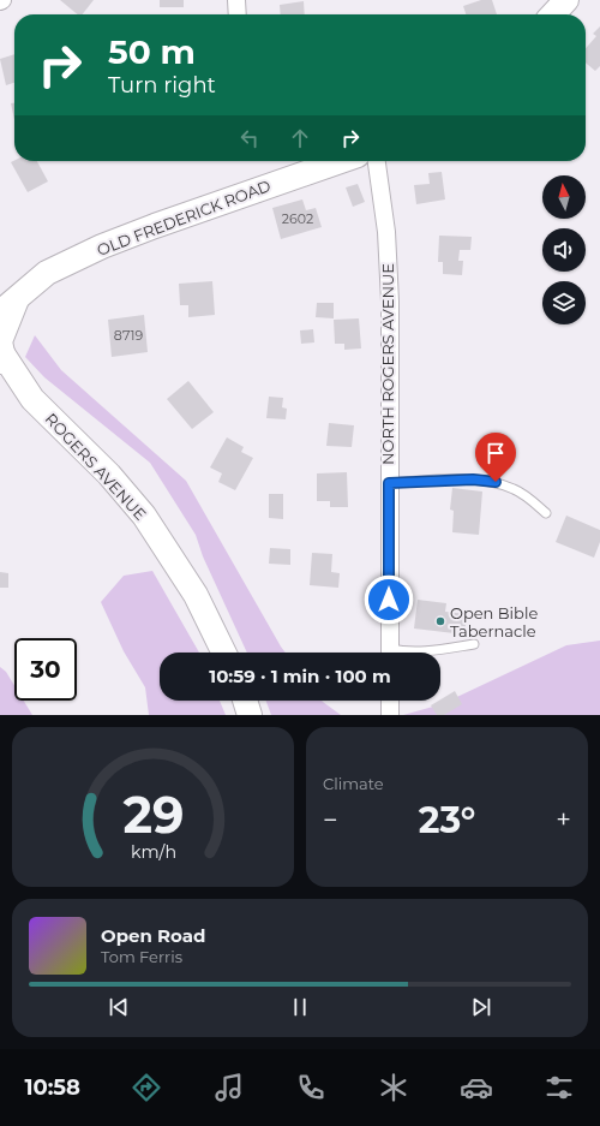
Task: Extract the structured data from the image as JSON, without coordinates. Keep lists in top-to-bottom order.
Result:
{
  "streets": {
    "street": ["OLD FREDERICK ROAD", "NORTH ROGERS AVENUE", "ROGERS AVENUE"]
  },
  "crossings": [
    ["OLD FREDERICK ROAD", "ROGERS AVENUE"]
  ],
  "places": ["Open Bible Tabernacle"],
  "house_numbers": ["2602", "8719"],
  "north": "top",
  "page": {
    "turn": ["50 m", "Turn right"],
    "limit": "30",
    "trip": "10:59 · 1 min · 100 m",
    "tile": "Climate",
    "heat": ["−", "23°", "+"],
    "song": ["Open Road", "Tom Ferris"],
    "tabs": "10:58",
    "gauge": ["29", "km/h"]
  }
}
